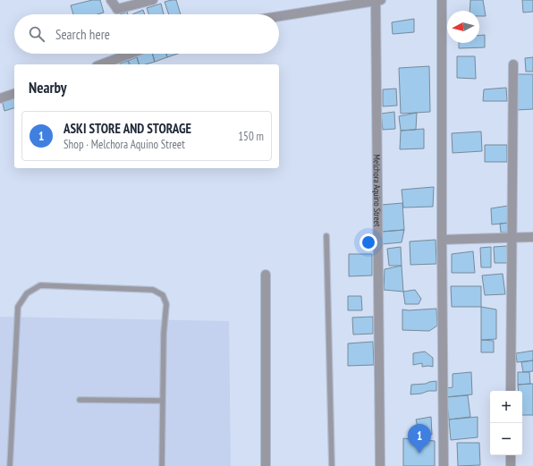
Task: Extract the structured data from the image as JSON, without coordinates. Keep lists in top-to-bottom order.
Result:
{
  "streets": {
    "street": ["Melchora Aquino Street"]
  },
  "north": "left",
  "page": {
    "search": "Search here",
    "heading": "Nearby",
    "list": [
      {
        "mark": "1",
        "name": "ASKI STORE AND STORAGE",
        "note": "Shop · Melchora Aquino Street",
        "value": "150 m"
      }
    ],
    "map_buttons": ["+", "−"],
    "pins": "1"
  }
}
